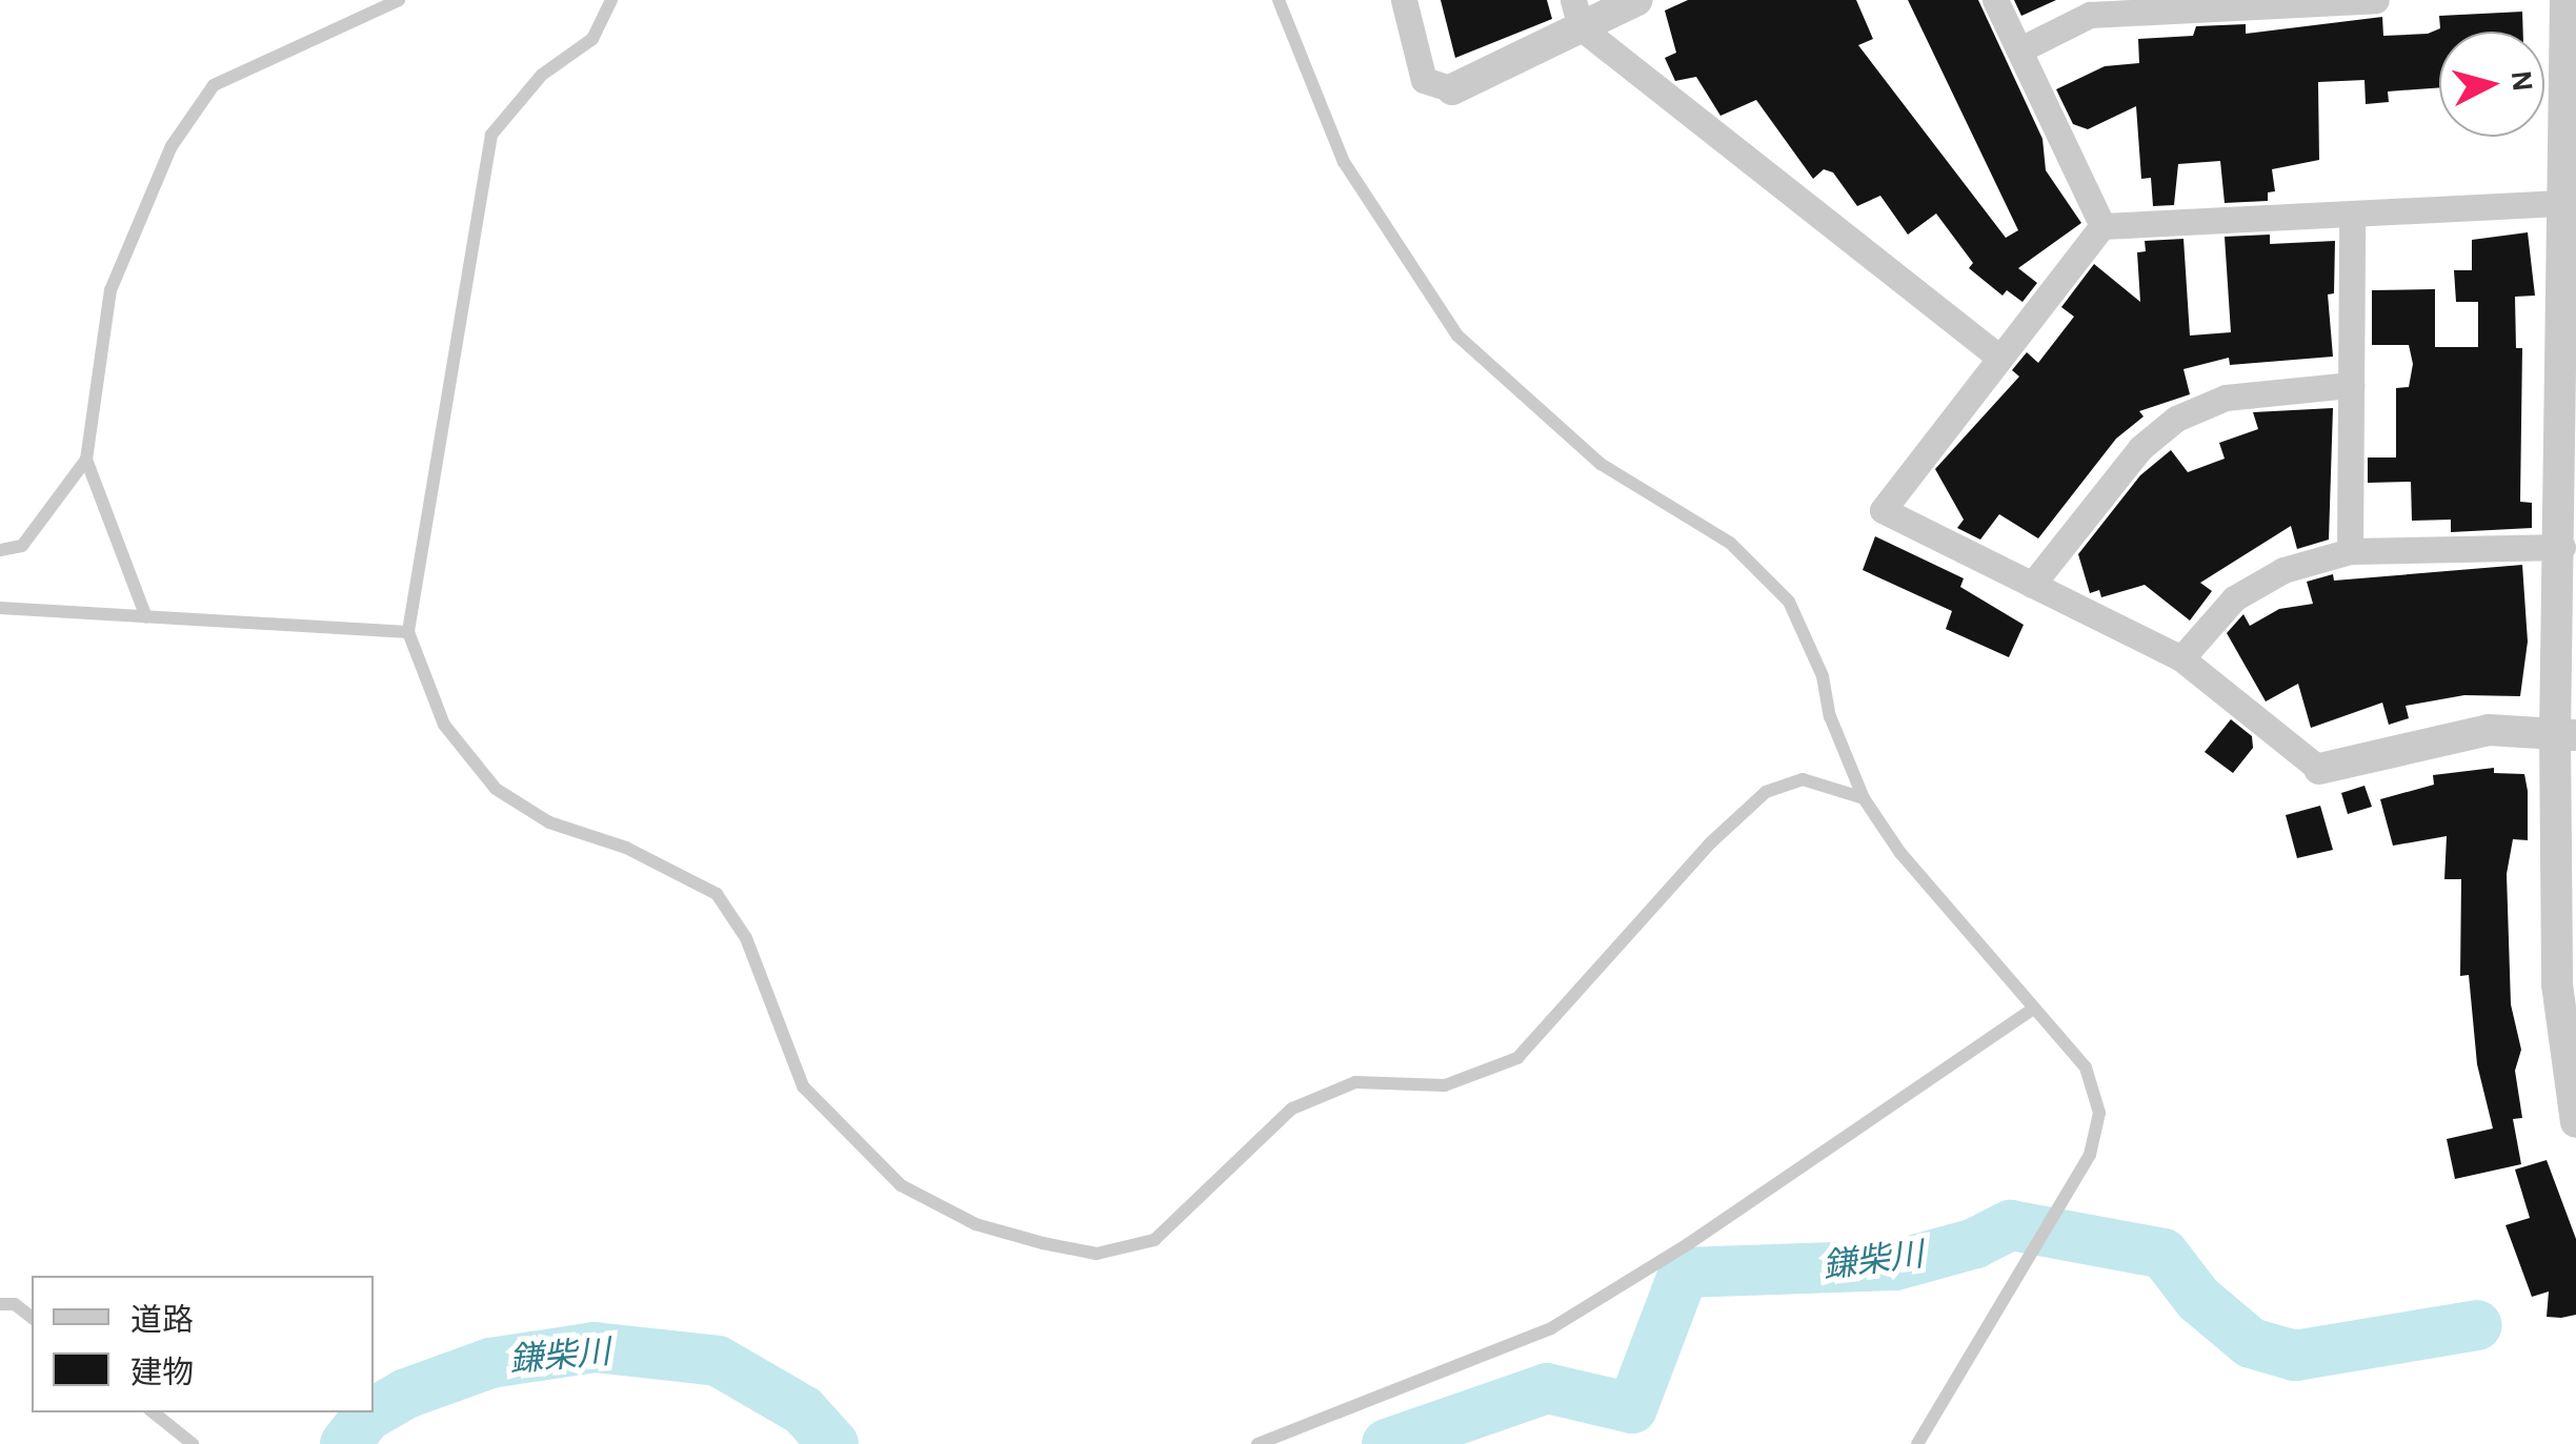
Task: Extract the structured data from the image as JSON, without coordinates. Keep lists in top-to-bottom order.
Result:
{
  "water": ["鎌柴川"],
  "legend": ["道路", "建物"],
  "north": "right"
}
